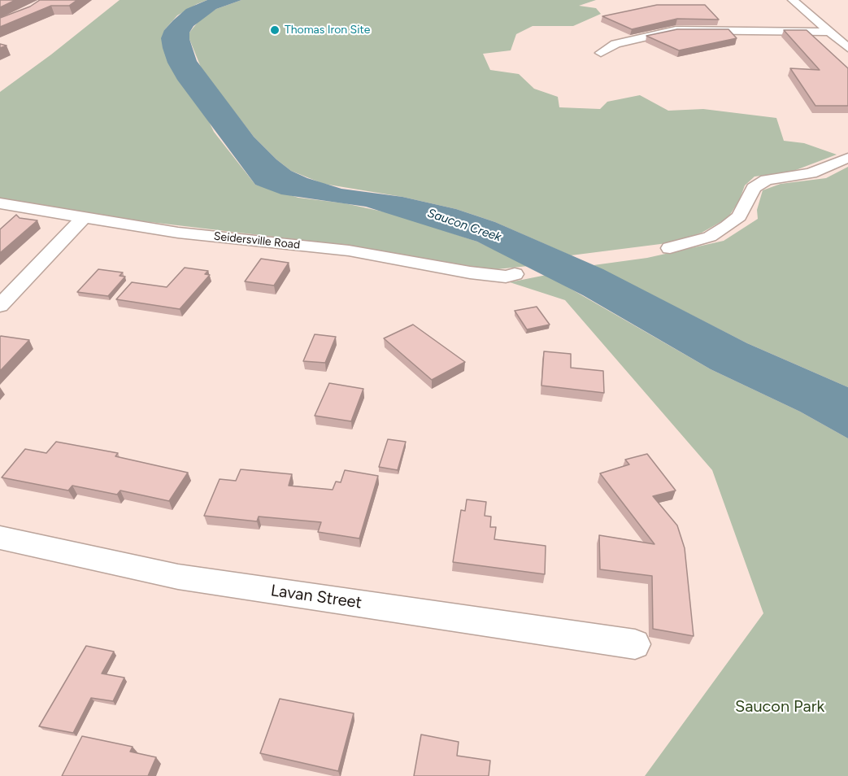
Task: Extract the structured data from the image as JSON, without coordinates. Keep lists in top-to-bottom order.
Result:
{
  "streets": {
    "street": ["Seidersville Road", "Lavan Street"]
  },
  "water": ["Saucon Creek"],
  "parks": ["Saucon Park"],
  "places": ["Thomas Iron Site"]
}
